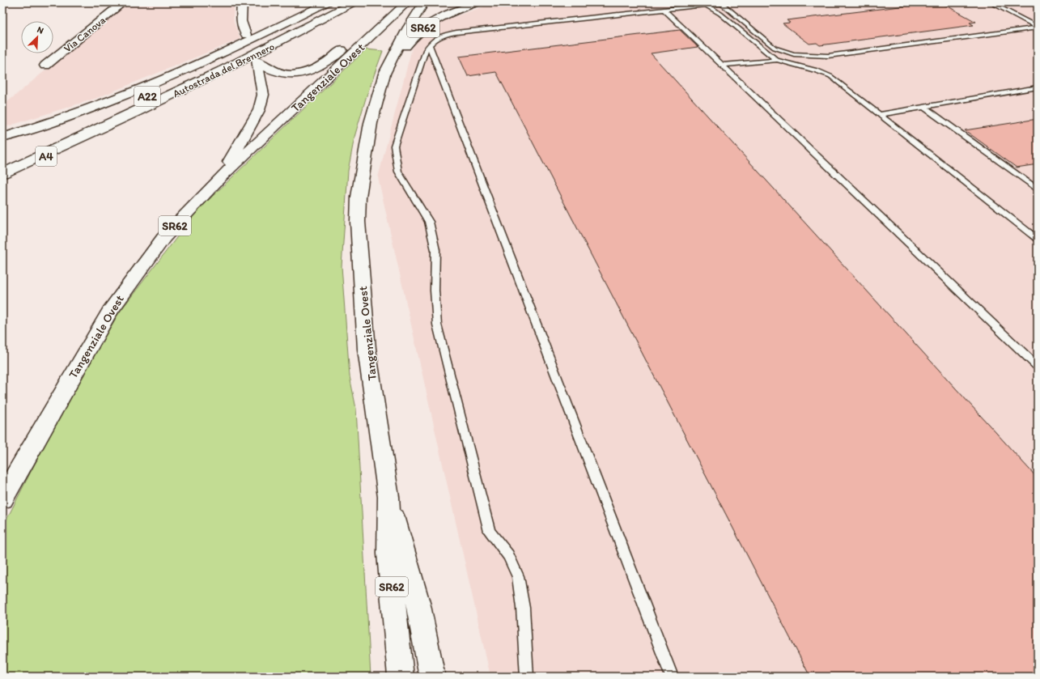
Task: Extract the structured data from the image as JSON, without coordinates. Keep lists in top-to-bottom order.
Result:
{
  "streets": {
    "main road": [
      "SR62",
      "Via Canova",
      "Autostrada del Brennero",
      "Tangenziale Ovest",
      "A22",
      "A4"
    ]
  },
  "crossings": [
    ["SR62", "Tangenziale Ovest"],
    ["Autostrada del Brennero", "A4"]
  ],
  "north": "top right"
}
